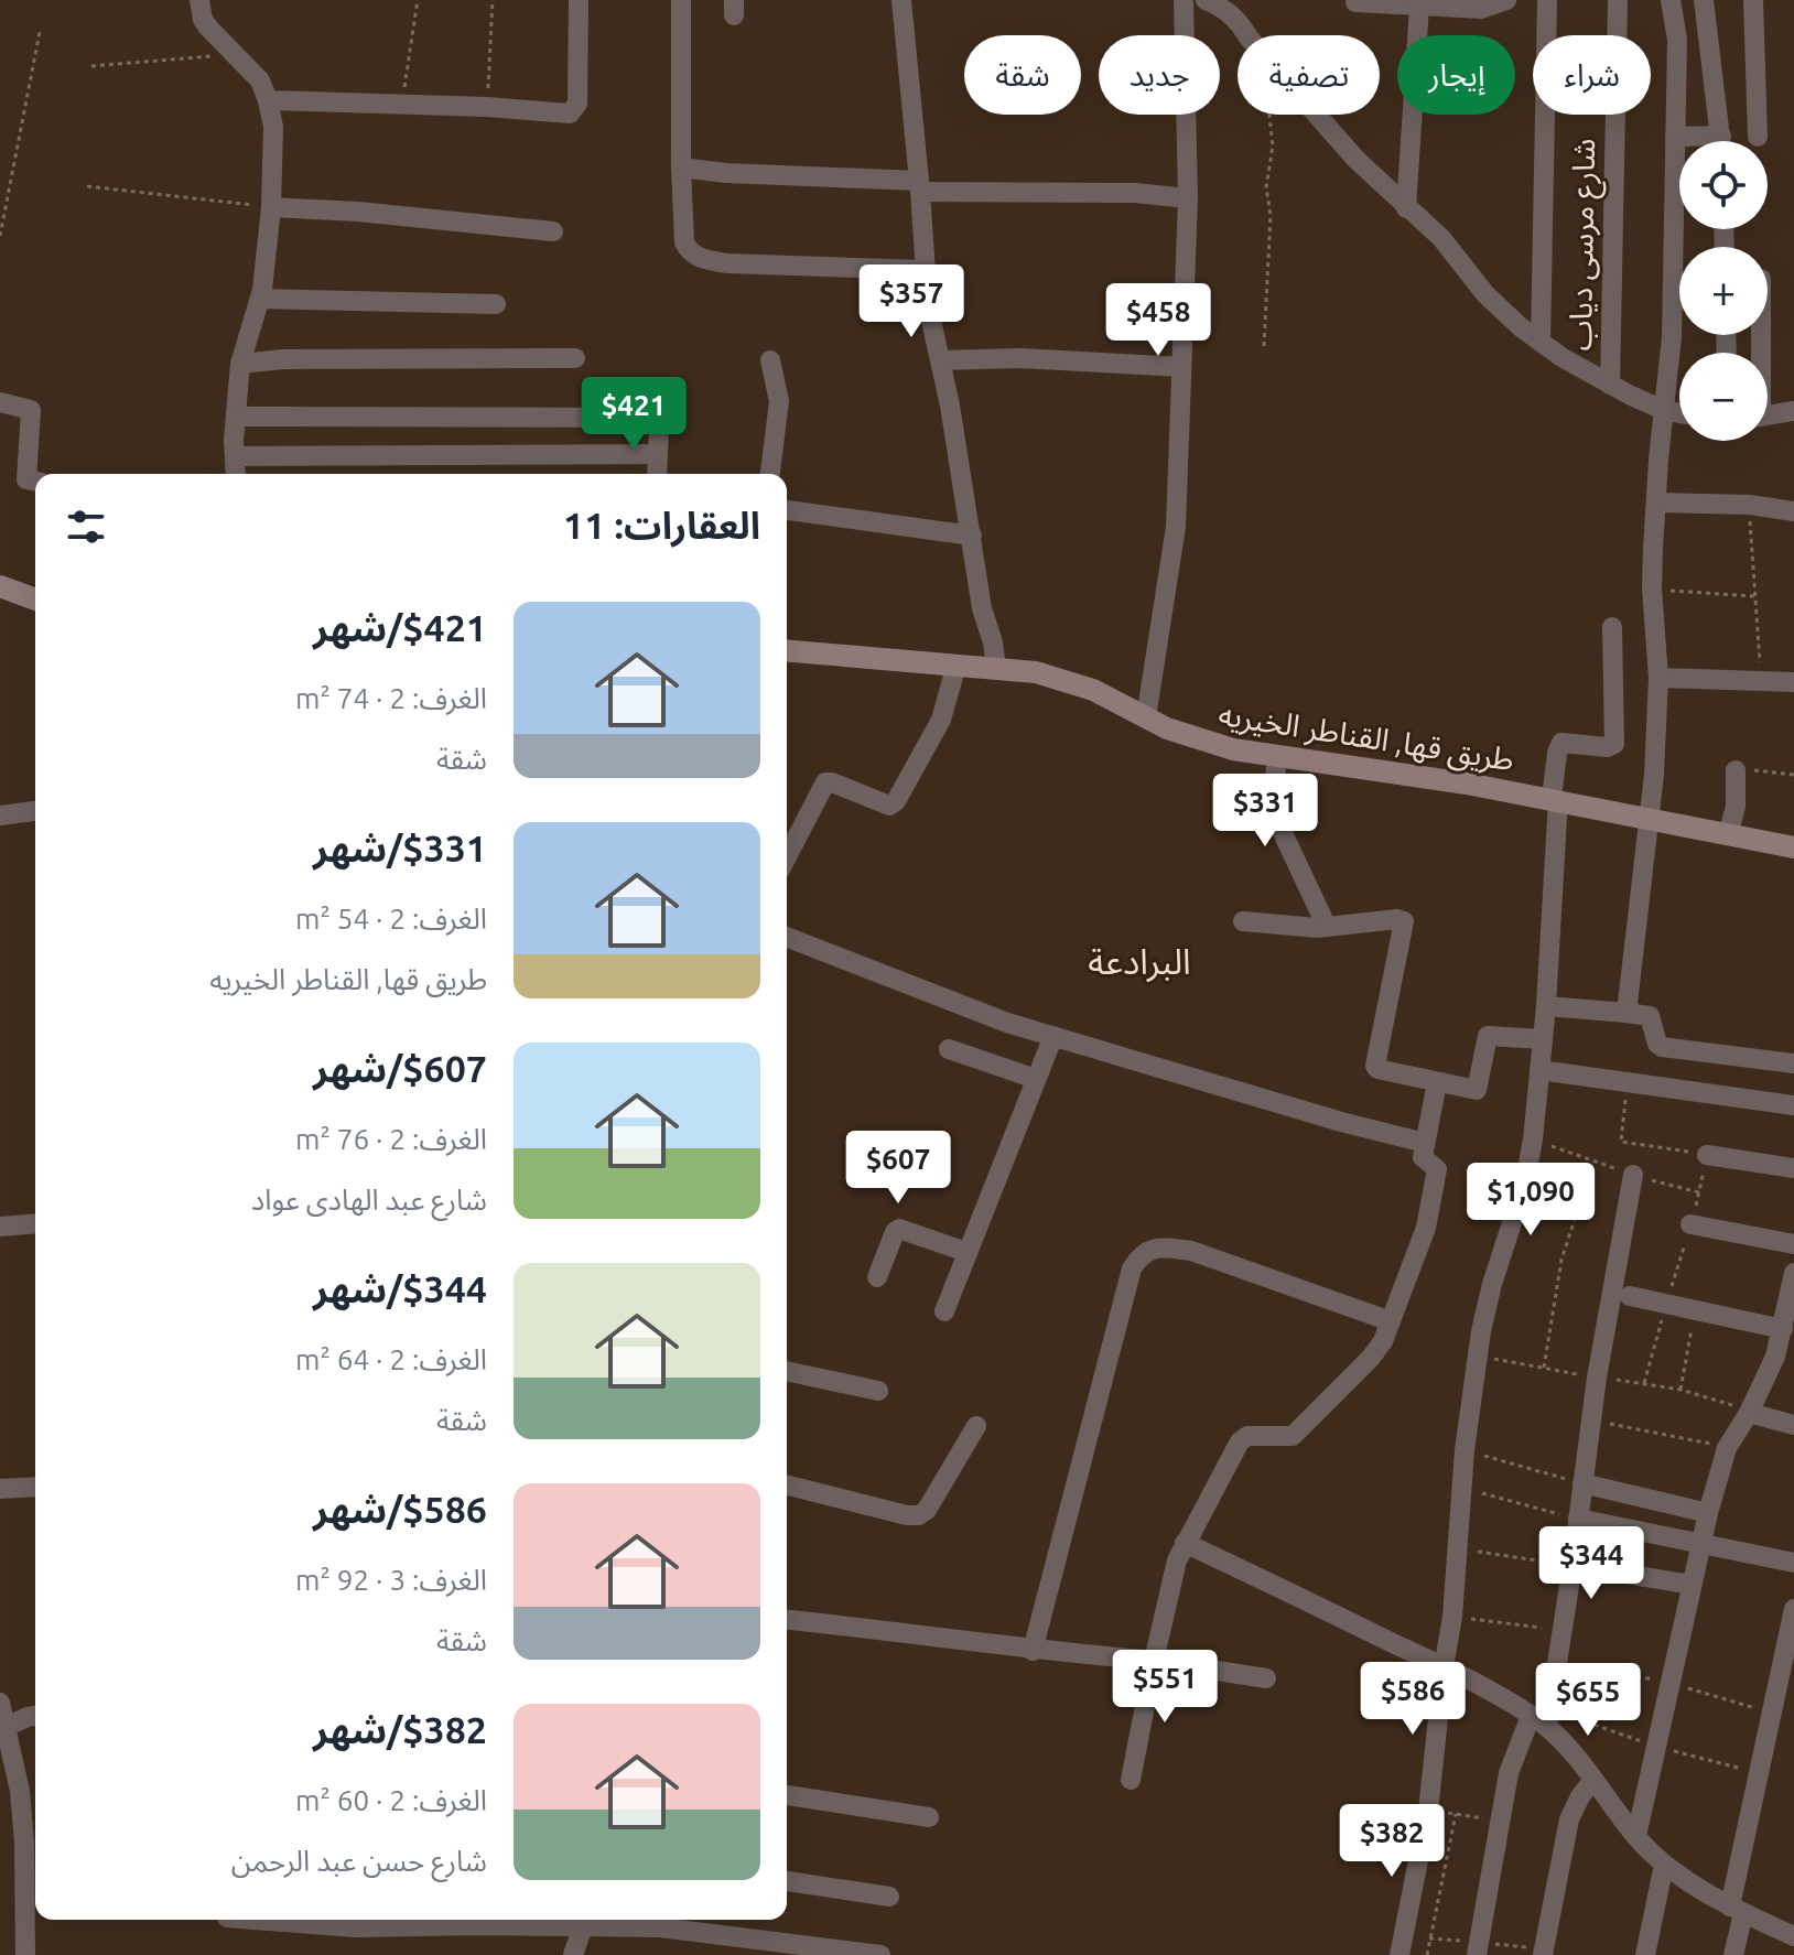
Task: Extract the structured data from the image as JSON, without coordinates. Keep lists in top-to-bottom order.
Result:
{
  "streets": {
    "street": ["شارع مرسى دياب", "طريق قها, القناطر الخيريه"]
  },
  "districts": ["البرادعة"],
  "page": {
    "chip": [
      "شراء",
      "إيجار",
      "تصفية",
      "جديد",
      "شقة"
    ],
    "map_buttons": ["+", "−"],
    "price": [
      "$357",
      "$458",
      "$421",
      "$331",
      "$607",
      "$1,090",
      "$344",
      "$551",
      "$586",
      "$655",
      "$382"
    ],
    "heading": "العقارات: 11",
    "list": [
      {
        "name": "$421/شهر",
        "note": "الغرف: 2 · 74 m² · شقة"
      },
      {
        "name": "$331/شهر",
        "note": "الغرف: 2 · 54 m² · طريق قها, القناطر الخيريه"
      },
      {
        "name": "$607/شهر",
        "note": "الغرف: 2 · 76 m² · شارع عبد الهادى عواد"
      },
      {
        "name": "$344/شهر",
        "note": "الغرف: 2 · 64 m² · شقة"
      },
      {
        "name": "$586/شهر",
        "note": "الغرف: 3 · 92 m² · شقة"
      },
      {
        "name": "$382/شهر",
        "note": "الغرف: 2 · 60 m² · شارع حسن عبد الرحمن"
      }
    ]
  }
}
